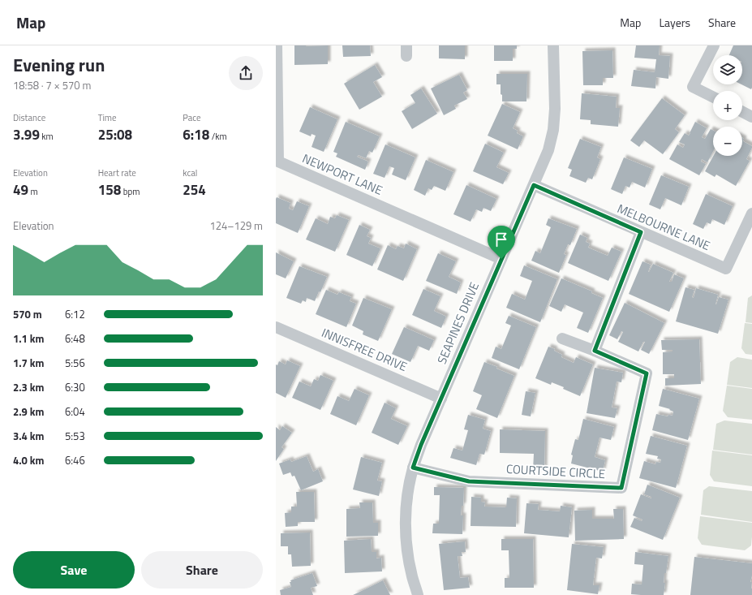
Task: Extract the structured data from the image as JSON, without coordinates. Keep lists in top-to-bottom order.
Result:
{
  "streets": {
    "street": [
      "NEWPORT LANE",
      "MELBOURNE LANE",
      "SEAPINES DRIVE",
      "INNISFREE DRIVE",
      "COURTSIDE CIRCLE"
    ]
  },
  "crossings": [
    ["NEWPORT LANE", "SEAPINES DRIVE"],
    ["MELBOURNE LANE", "SEAPINES DRIVE"],
    ["SEAPINES DRIVE", "INNISFREE DRIVE"],
    ["SEAPINES DRIVE", "COURTSIDE CIRCLE"]
  ],
  "page": {
    "header": "Map",
    "nav": ["Map", "Layers", "Share"],
    "heading": ["Evening run", "18:58 · 7 × 570 m"],
    "map_buttons": ["+", "−"],
    "stats": [
      ["Distance", "3.99 km"],
      ["Time", "25:08"],
      ["Pace", "6:18 /km"],
      ["Elevation", "49 m"],
      ["Heart rate", "158 bpm"],
      ["kcal", "254"]
    ],
    "chart": ["Elevation", "124–129 m"],
    "list": [
      {
        "name": "570 m",
        "note": "6:12"
      },
      {
        "name": "1.1 km",
        "note": "6:48"
      },
      {
        "name": "1.7 km",
        "note": "5:56"
      },
      {
        "name": "2.3 km",
        "note": "6:30"
      },
      {
        "name": "2.9 km",
        "note": "6:04"
      },
      {
        "name": "3.4 km",
        "note": "5:53"
      },
      {
        "name": "4.0 km",
        "note": "6:46"
      }
    ],
    "buttons": ["Save", "Share"]
  }
}
